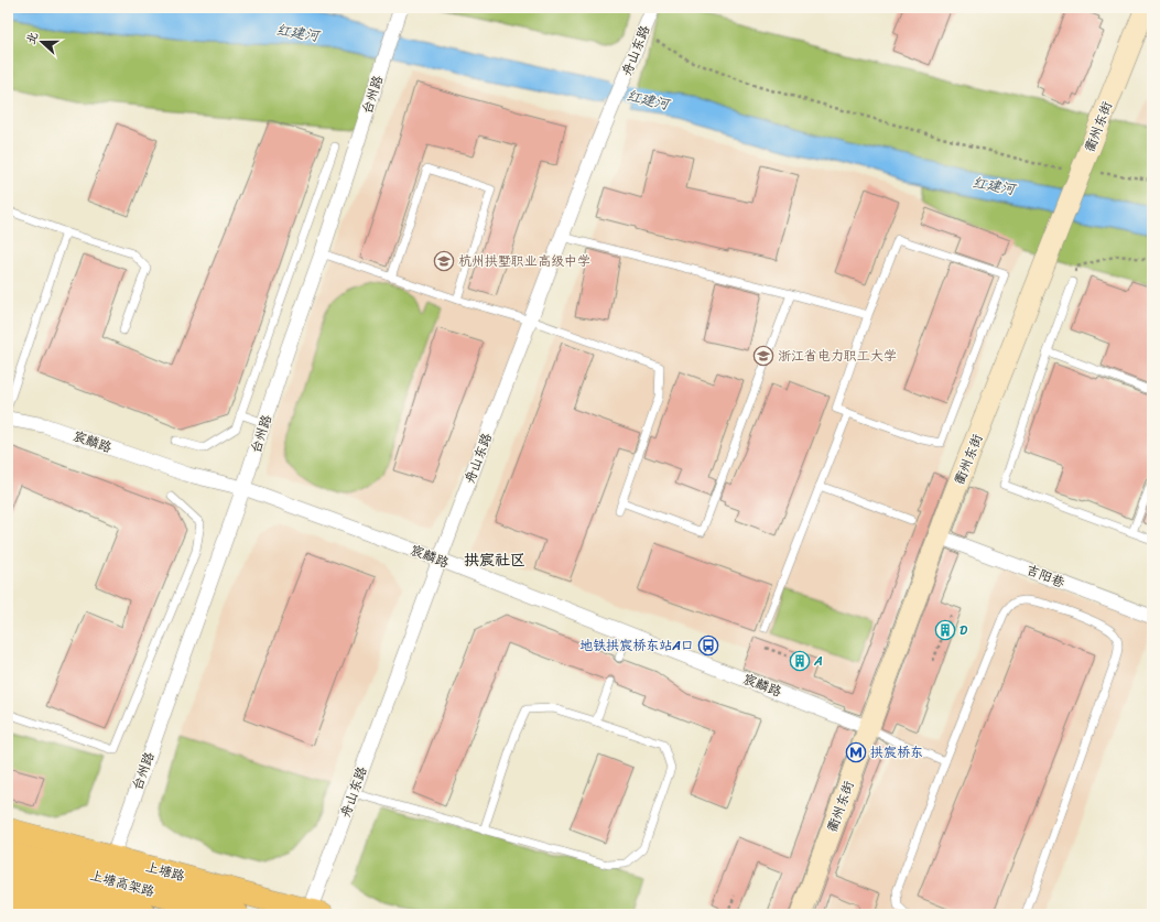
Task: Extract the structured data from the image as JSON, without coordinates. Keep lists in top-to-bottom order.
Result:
{
  "streets": {
    "highway": ["上塘高架路"],
    "main road": ["上塘路"],
    "street": [
      "舟山东路",
      "台州路",
      "衢州东街",
      "宸麟路",
      "吉阳巷"
    ]
  },
  "crossings": [
    ["舟山东路", "宸麟路"],
    ["舟山东路", "上塘路"],
    ["台州路", "宸麟路"],
    ["台州路", "上塘路"],
    ["衢州东街", "宸麟路"],
    ["衢州东街", "吉阳巷"]
  ],
  "districts": ["拱宸社区"],
  "water": ["红建河"],
  "places": {
    "school or university": ["杭州拱墅职业高级中学", "浙江省电力职工大学"],
    "building": ["D", "A"],
    "bus stop": ["地铁拱宸桥东站A口"],
    "metro station": ["拱宸桥东"]
  },
  "north": "left"
}
